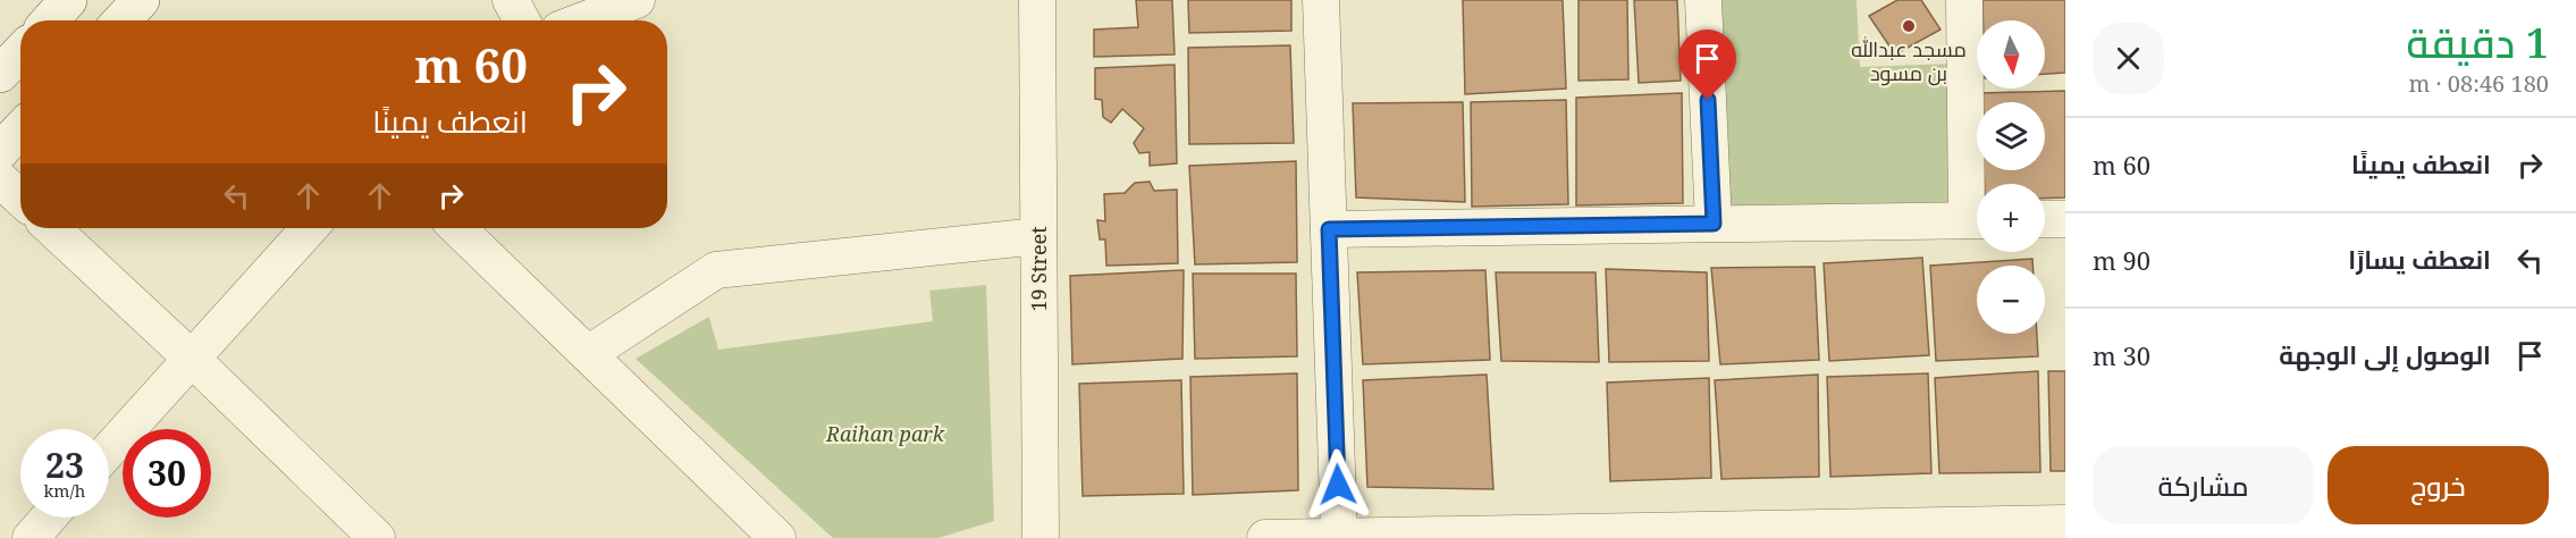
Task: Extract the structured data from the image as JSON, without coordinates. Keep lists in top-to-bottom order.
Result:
{
  "streets": {
    "street": ["19 Street"]
  },
  "parks": ["Raihan park"],
  "places": ["مسجد عبدالله بن مسود"],
  "north": "bottom",
  "page": {
    "heading": ["1 دقيقة", "180 m · 08:46"],
    "map_buttons": ["+", "−"],
    "turn": ["60 m", "انعطف يمينًا"],
    "list": [
      {
        "name": "انعطف يمينًا",
        "value": "60 m"
      },
      {
        "name": "انعطف يسارًا",
        "value": "90 m"
      },
      {
        "name": "الوصول إلى الوجهة",
        "value": "30 m"
      }
    ],
    "speed": "23 km/h",
    "limit": "30",
    "buttons": ["خروج", "مشاركة"]
  }
}
